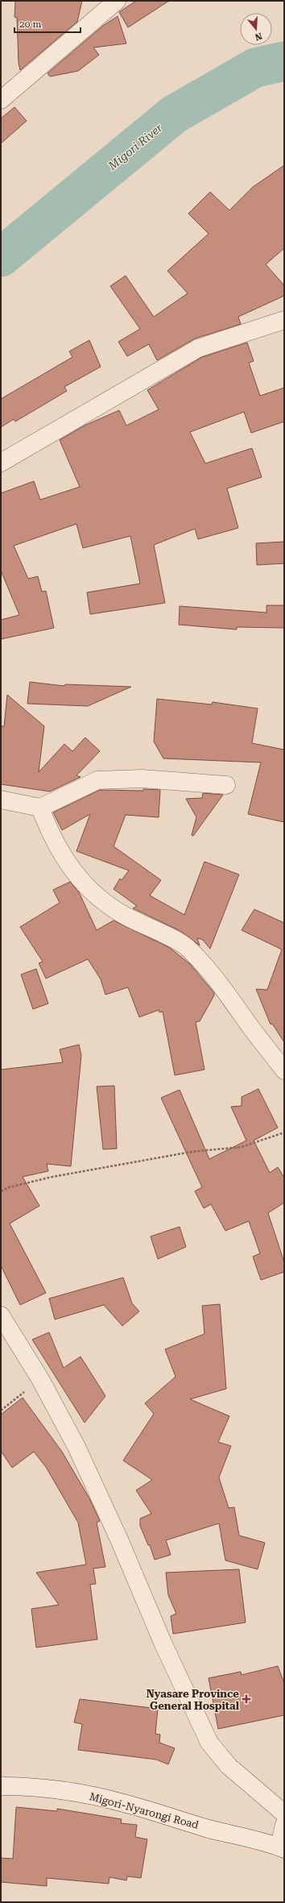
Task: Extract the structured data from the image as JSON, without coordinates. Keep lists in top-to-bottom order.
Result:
{
  "streets": {
    "street": ["Migori-Nyarongi Road"]
  },
  "water": ["Migori River"],
  "places": {
    "health": ["Nyasare Province General Hospital"]
  },
  "scale_bar": "20 m",
  "north": "bottom"
}
